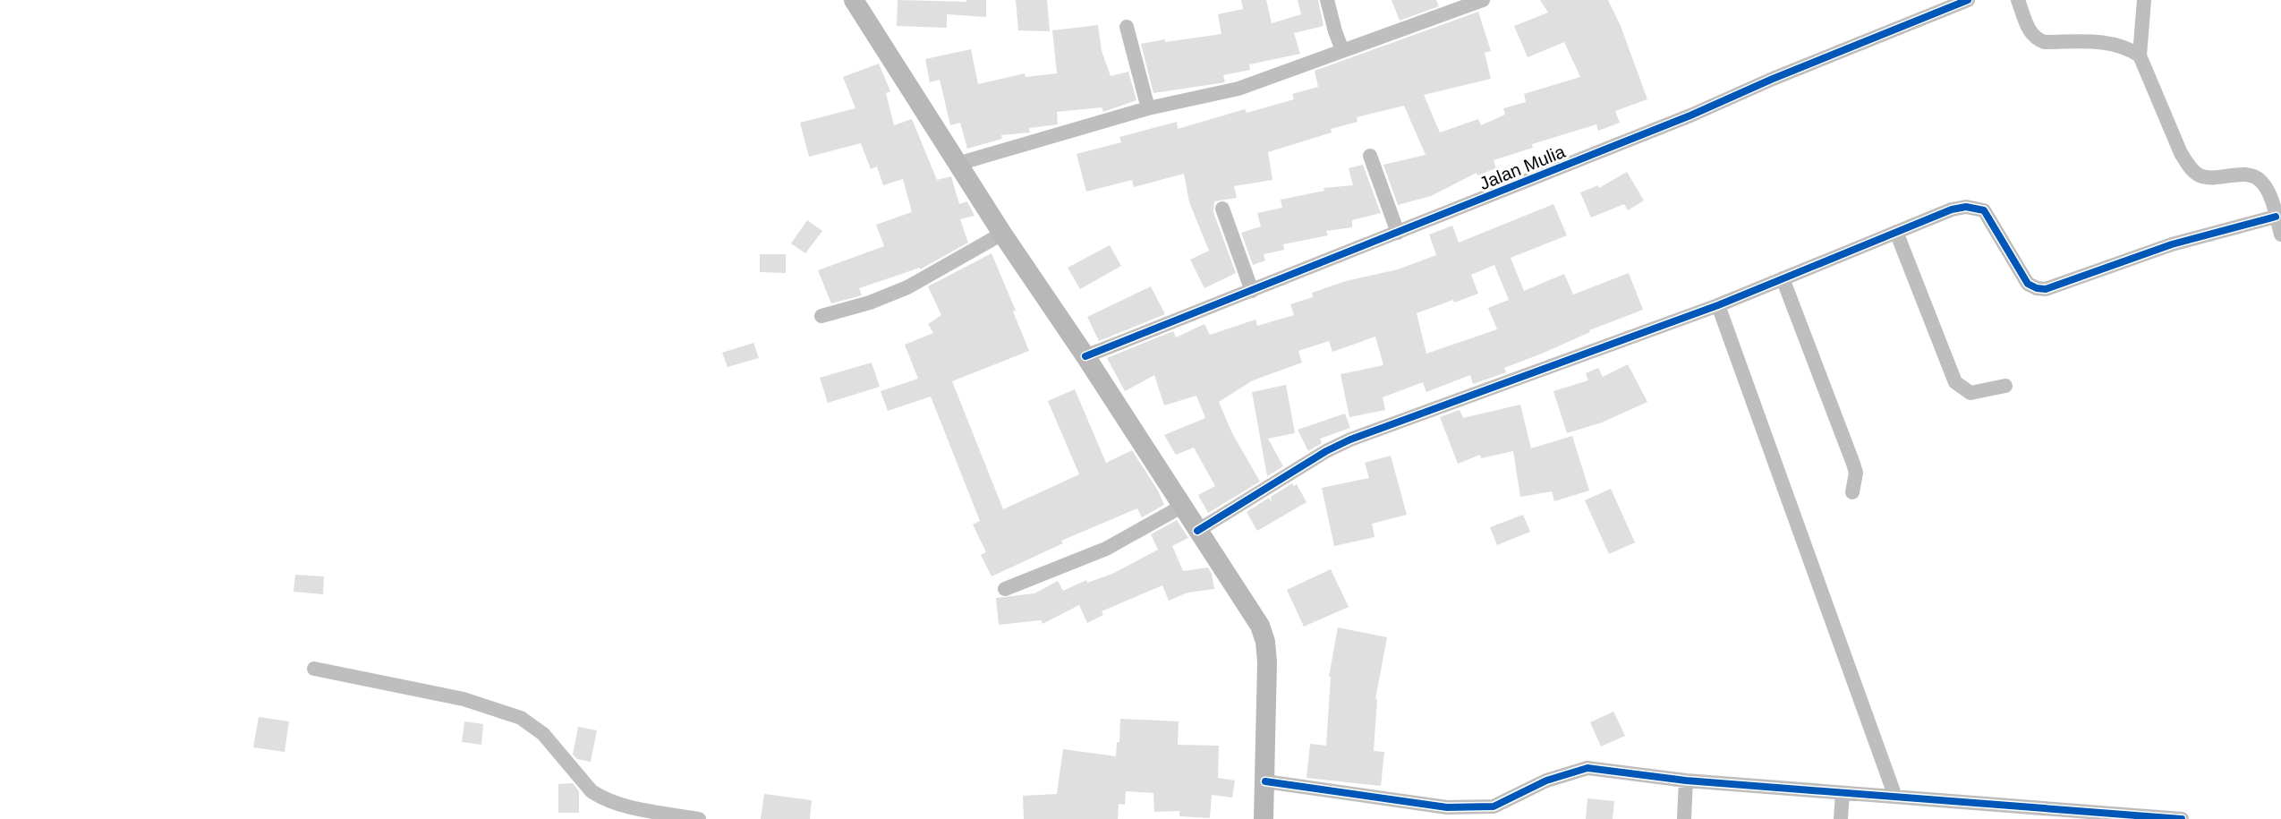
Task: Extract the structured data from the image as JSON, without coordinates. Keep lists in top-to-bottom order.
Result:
{
  "streets": {
    "street": ["Jalan Mulia"]
  }
}
